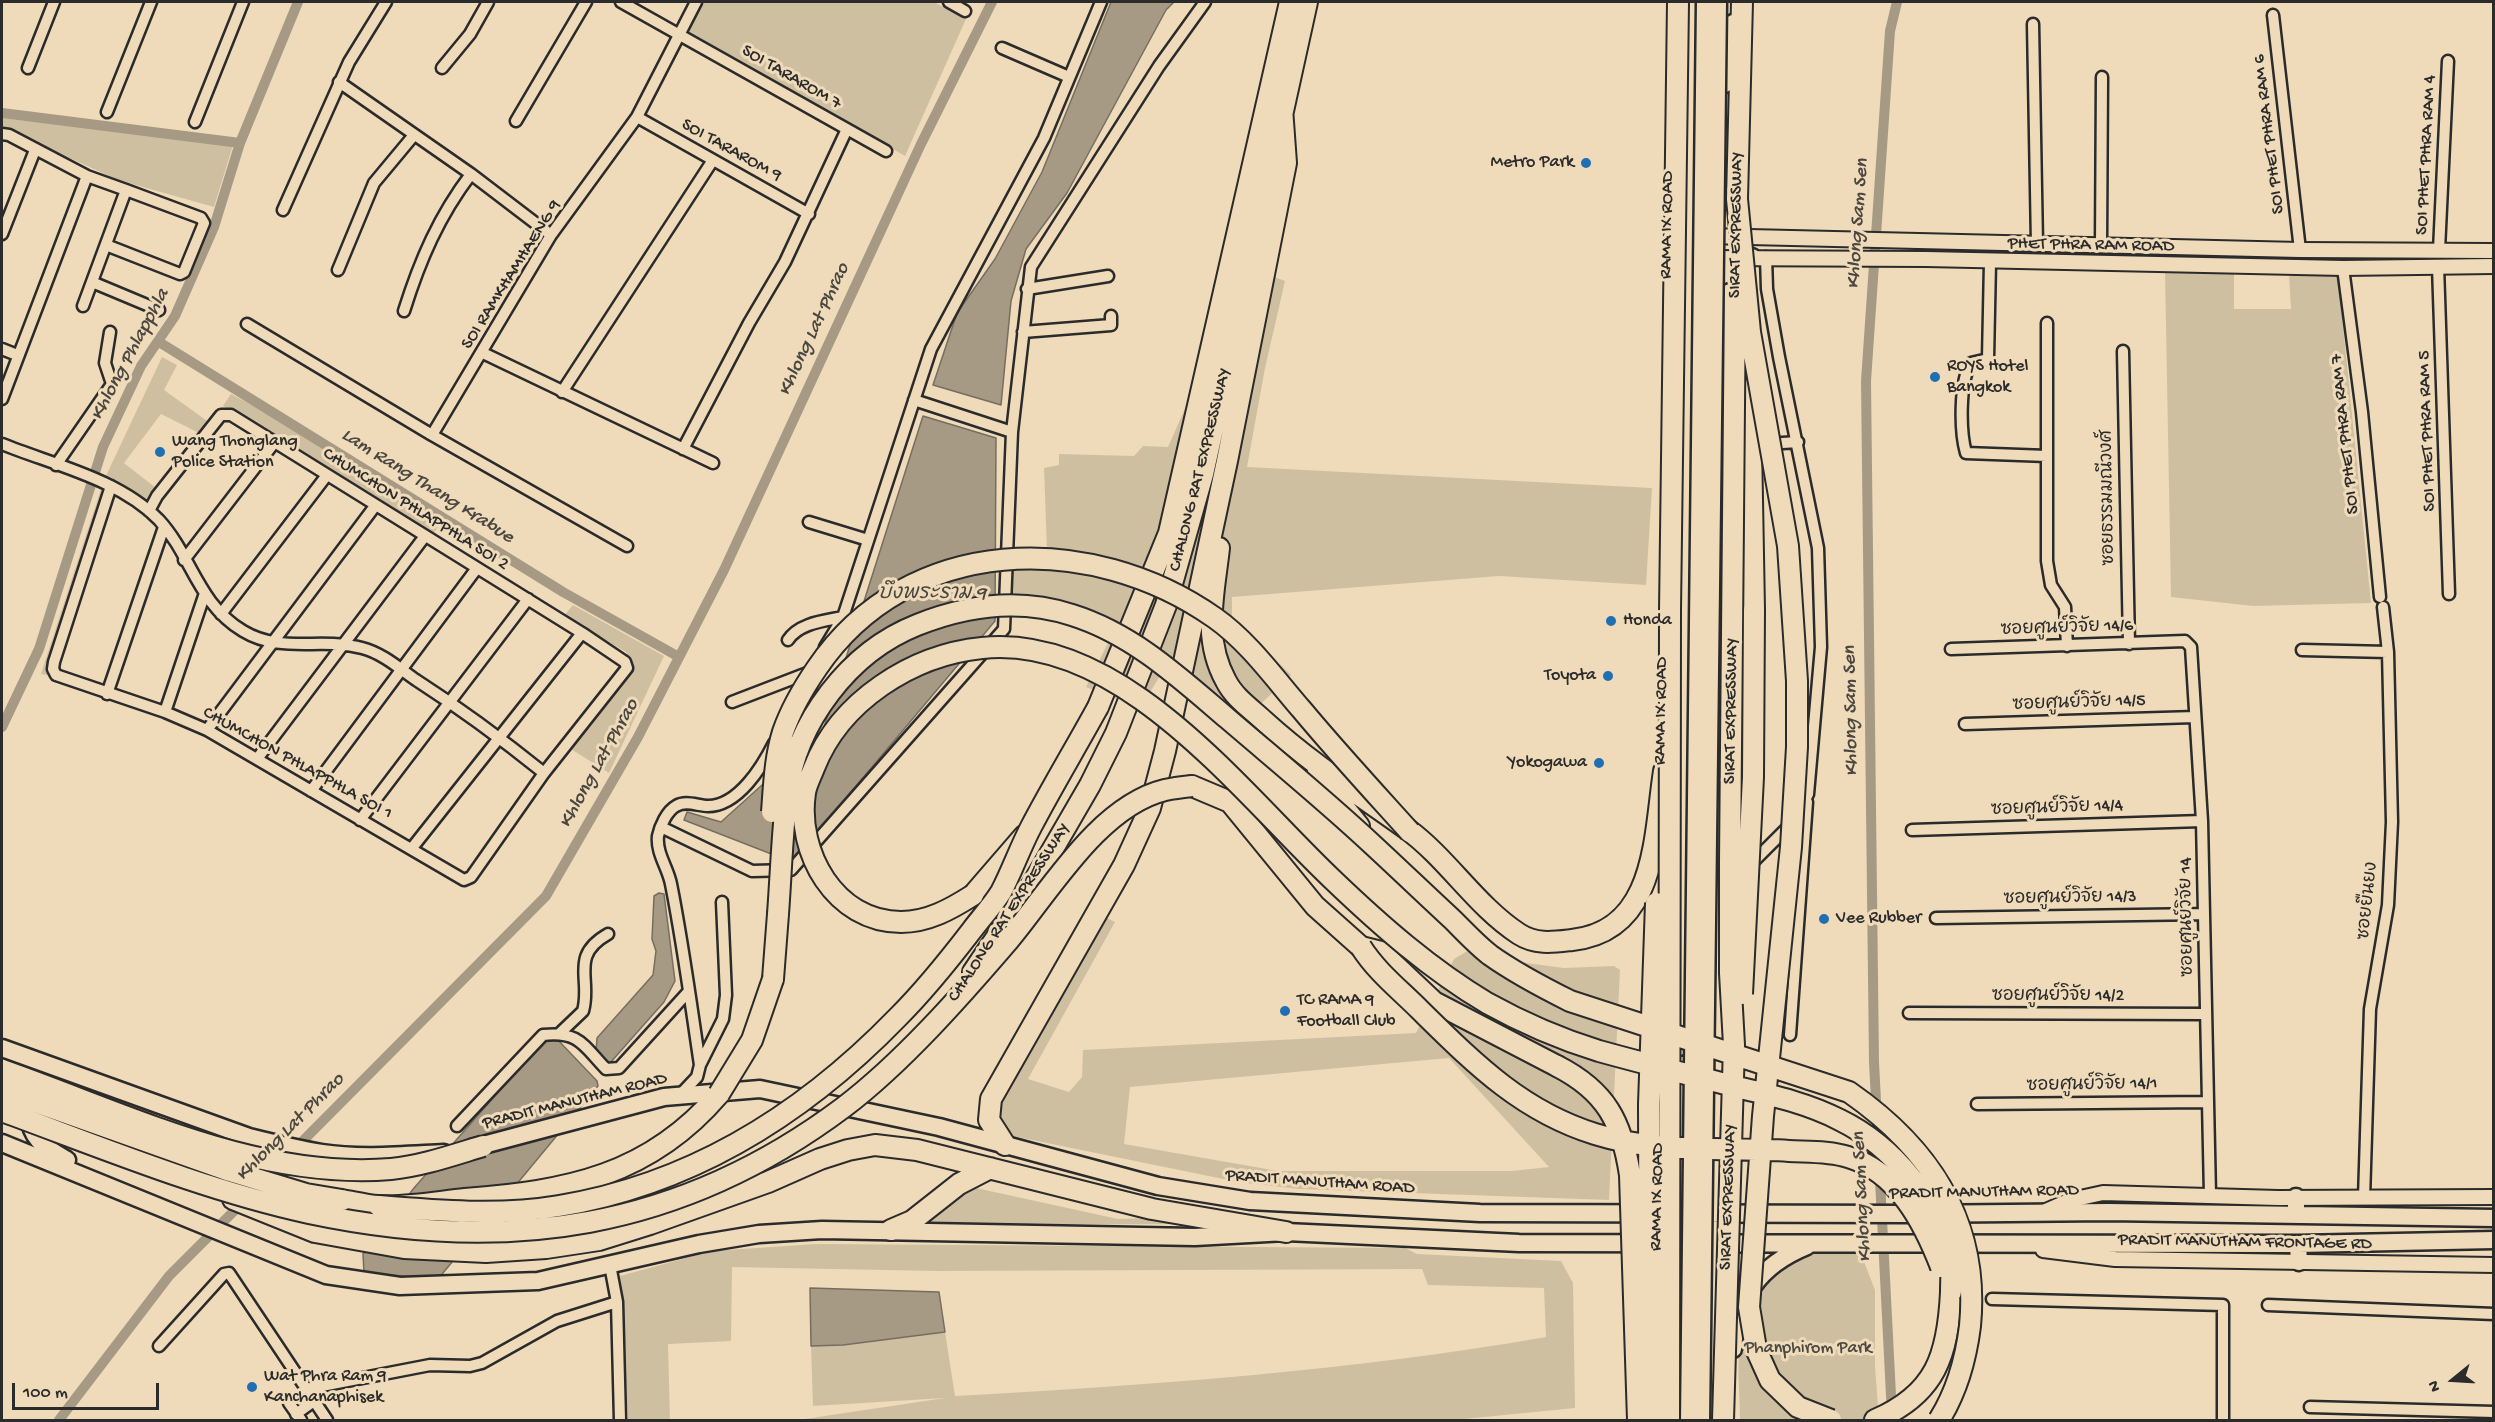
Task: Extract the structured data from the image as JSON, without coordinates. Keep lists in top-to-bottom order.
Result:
{
  "streets": {
    "highway": ["SIRAT EXPRESSWAY", "CHALONG RAT EXPRESSWAY"],
    "main road": ["RAMA IX ROAD", "PRADIT MANUTHAM ROAD"],
    "street": [
      "SOI TARAROM 7",
      "SOI PHET PHRA RAM 6",
      "SOI TARAROM 9",
      "SOI PHET PHRA RAM 4",
      "PHET PHRA RAM ROAD",
      "SOI RAMKHAMHAENG 9",
      "SOI PHET PHRA RAM 5",
      "SOI PHET PHRA RAM 7",
      "ซอยธรรมมณีวงศ์",
      "CHUMCHON PHLAPPHLA SOI 2",
      "ซอยศูนย์วิจัย 14/6",
      "ซอยศูนย์วิจัย 14/5",
      "CHUMCHON PHLAPPHLA SOI 1",
      "ซอยศูนย์วิจัย 14/4",
      "ซอยศูนย์วิจัย 14/3",
      "ซอยยืนยง",
      "ซอยศูนย์วิจัย 14",
      "ซอยศูนย์วิจัย 14/2",
      "ซอยศูนย์วิจัย 14/1",
      "PRADIT MANUTHAM FRONTAGE RD"
    ]
  },
  "crossings": [
    ["SOI TARAROM 7", "SOI RAMKHAMHAENG 9"],
    ["SOI PHET PHRA RAM 6", "PHET PHRA RAM ROAD"],
    ["SOI TARAROM 9", "SOI RAMKHAMHAENG 9"],
    ["SOI PHET PHRA RAM 4", "PHET PHRA RAM ROAD"],
    ["RAMA IX ROAD", "PHET PHRA RAM ROAD"],
    ["RAMA IX ROAD", "PRADIT MANUTHAM ROAD"],
    ["PHET PHRA RAM ROAD", "SOI PHET PHRA RAM 5"],
    ["PHET PHRA RAM ROAD", "SOI PHET PHRA RAM 7"],
    ["SOI PHET PHRA RAM 7", "ซอยยืนยง"],
    ["ซอยธรรมมณีวงศ์", "ซอยศูนย์วิจัย 14/6"],
    ["CHUMCHON PHLAPPHLA SOI 2", "CHUMCHON PHLAPPHLA SOI 1"],
    ["ซอยศูนย์วิจัย 14/6", "ซอยศูนย์วิจัย 14"],
    ["ซอยศูนย์วิจัย 14/5", "ซอยศูนย์วิจัย 14"],
    ["ซอยศูนย์วิจัย 14/4", "ซอยศูนย์วิจัย 14"],
    ["ซอยศูนย์วิจัย 14/3", "ซอยศูนย์วิจัย 14"],
    ["ซอยศูนย์วิจัย 14", "ซอยศูนย์วิจัย 14/2"],
    ["ซอยศูนย์วิจัย 14", "ซอยศูนย์วิจัย 14/1"]
  ],
  "water": [
    "Khlong Sam Sen",
    "Khlong Lat Phrao",
    "Khlong Phlapphla",
    "Lam Rang Thang Krabue",
    "บึงพระราม 9"
  ],
  "parks": ["Phanphirom Park"],
  "places": [
    "Metro Park",
    "ROYS Hotel Bangkok",
    "Wang Thonglang Police Station",
    "Honda",
    "Toyota",
    "Yokogawa",
    "Vee Rubber",
    "TC RAMA 9 Football Club",
    "Wat Phra Ram 9 Kanchanaphisek"
  ],
  "scale_bar": "100 m",
  "north": "left"
}
